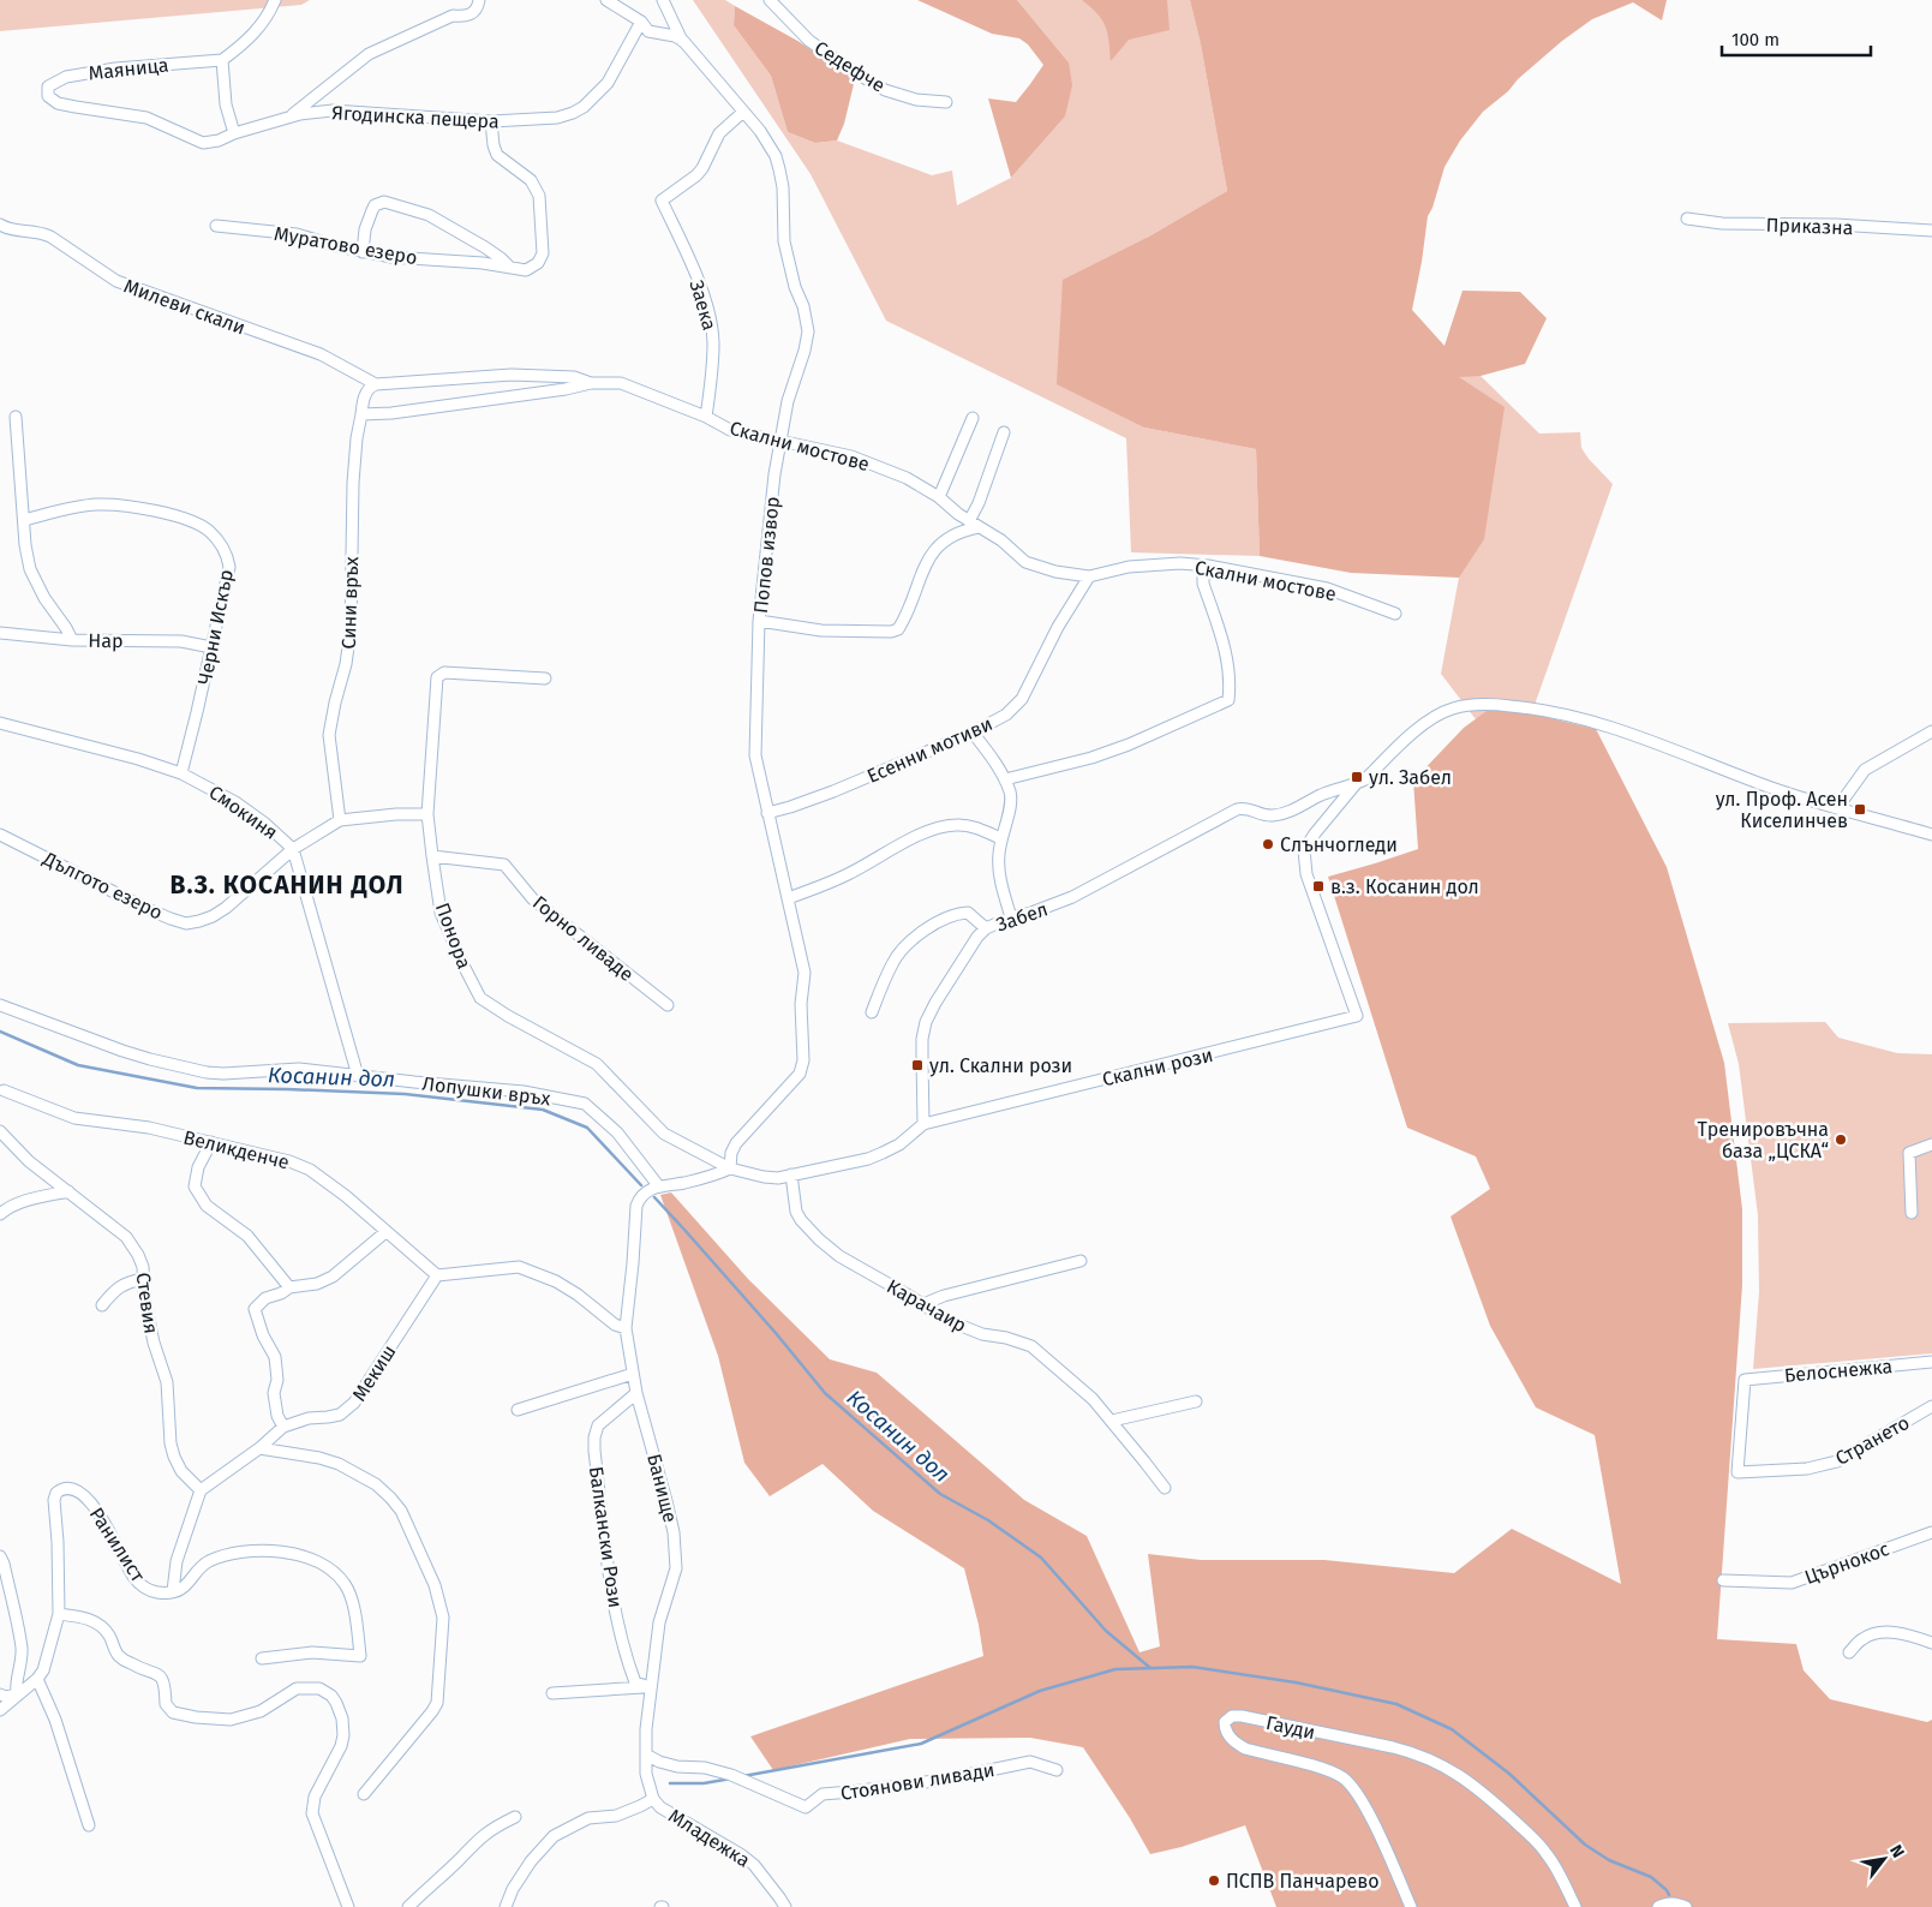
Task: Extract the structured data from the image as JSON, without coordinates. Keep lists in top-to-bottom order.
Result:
{
  "streets": {
    "street": [
      "Седефче",
      "Маяница",
      "Ягодинска пещера",
      "Приказна",
      "Муратово езеро",
      "Заека",
      "Милеви скали",
      "Скални мостове",
      "Попов извор",
      "Сини връх",
      "Черни Искър",
      "Нар",
      "Есенни мотиви",
      "Смокиня",
      "Дългото езеро",
      "Забел",
      "Понора",
      "Горно ливаде",
      "Скални рози",
      "Лопушки връх",
      "Великденче",
      "Стевия",
      "Карачаир",
      "Белоснежка",
      "Мекиш",
      "Странето",
      "Банище",
      "Балкански Рози",
      "Ранилист",
      "Църнокос",
      "Гауди",
      "Стоянови ливади",
      "Младежка"
    ]
  },
  "crossings": [
    ["Маяница", "Ягодинска пещера"],
    ["Заека", "Скални мостове"],
    ["Заека", "Попов извор"],
    ["Милеви скали", "Сини връх"],
    ["Скални мостове", "Попов извор"],
    ["Скални мостове", "Есенни мотиви"],
    ["Попов извор", "Есенни мотиви"],
    ["Попов извор", "Понора"],
    ["Сини връх", "Дългото езеро"],
    ["Черни Искър", "Нар"],
    ["Черни Искър", "Смокиня"],
    ["Смокиня", "Дългото езеро"],
    ["Смокиня", "Лопушки връх"],
    ["Дългото езеро", "Понора"],
    ["Забел", "Скални рози"],
    ["Понора", "Горно ливаде"],
    ["Лопушки връх", "Банище"],
    ["Великденче", "Мекиш"],
    ["Стевия", "Мекиш"],
    ["Белоснежка", "Странето"],
    ["Банище", "Балкански Рози"],
    ["Банище", "Стоянови ливади"],
    ["Банище", "Младежка"]
  ],
  "districts": ["В.З. КОСАНИН ДОЛ"],
  "water": ["Косанин дол"],
  "places": {
    "transit": [
      "ул. Забел",
      "ул. Проф. Асен Киселинчев",
      "в.з. Косанин дол",
      "ул. Скални рози"
    ],
    "other": ["Слънчогледи", "Тренировъчна база „ЦСКА“", "ПСПВ Панчарево"]
  },
  "scale_bar": "100 m",
  "north": "top right"
}
